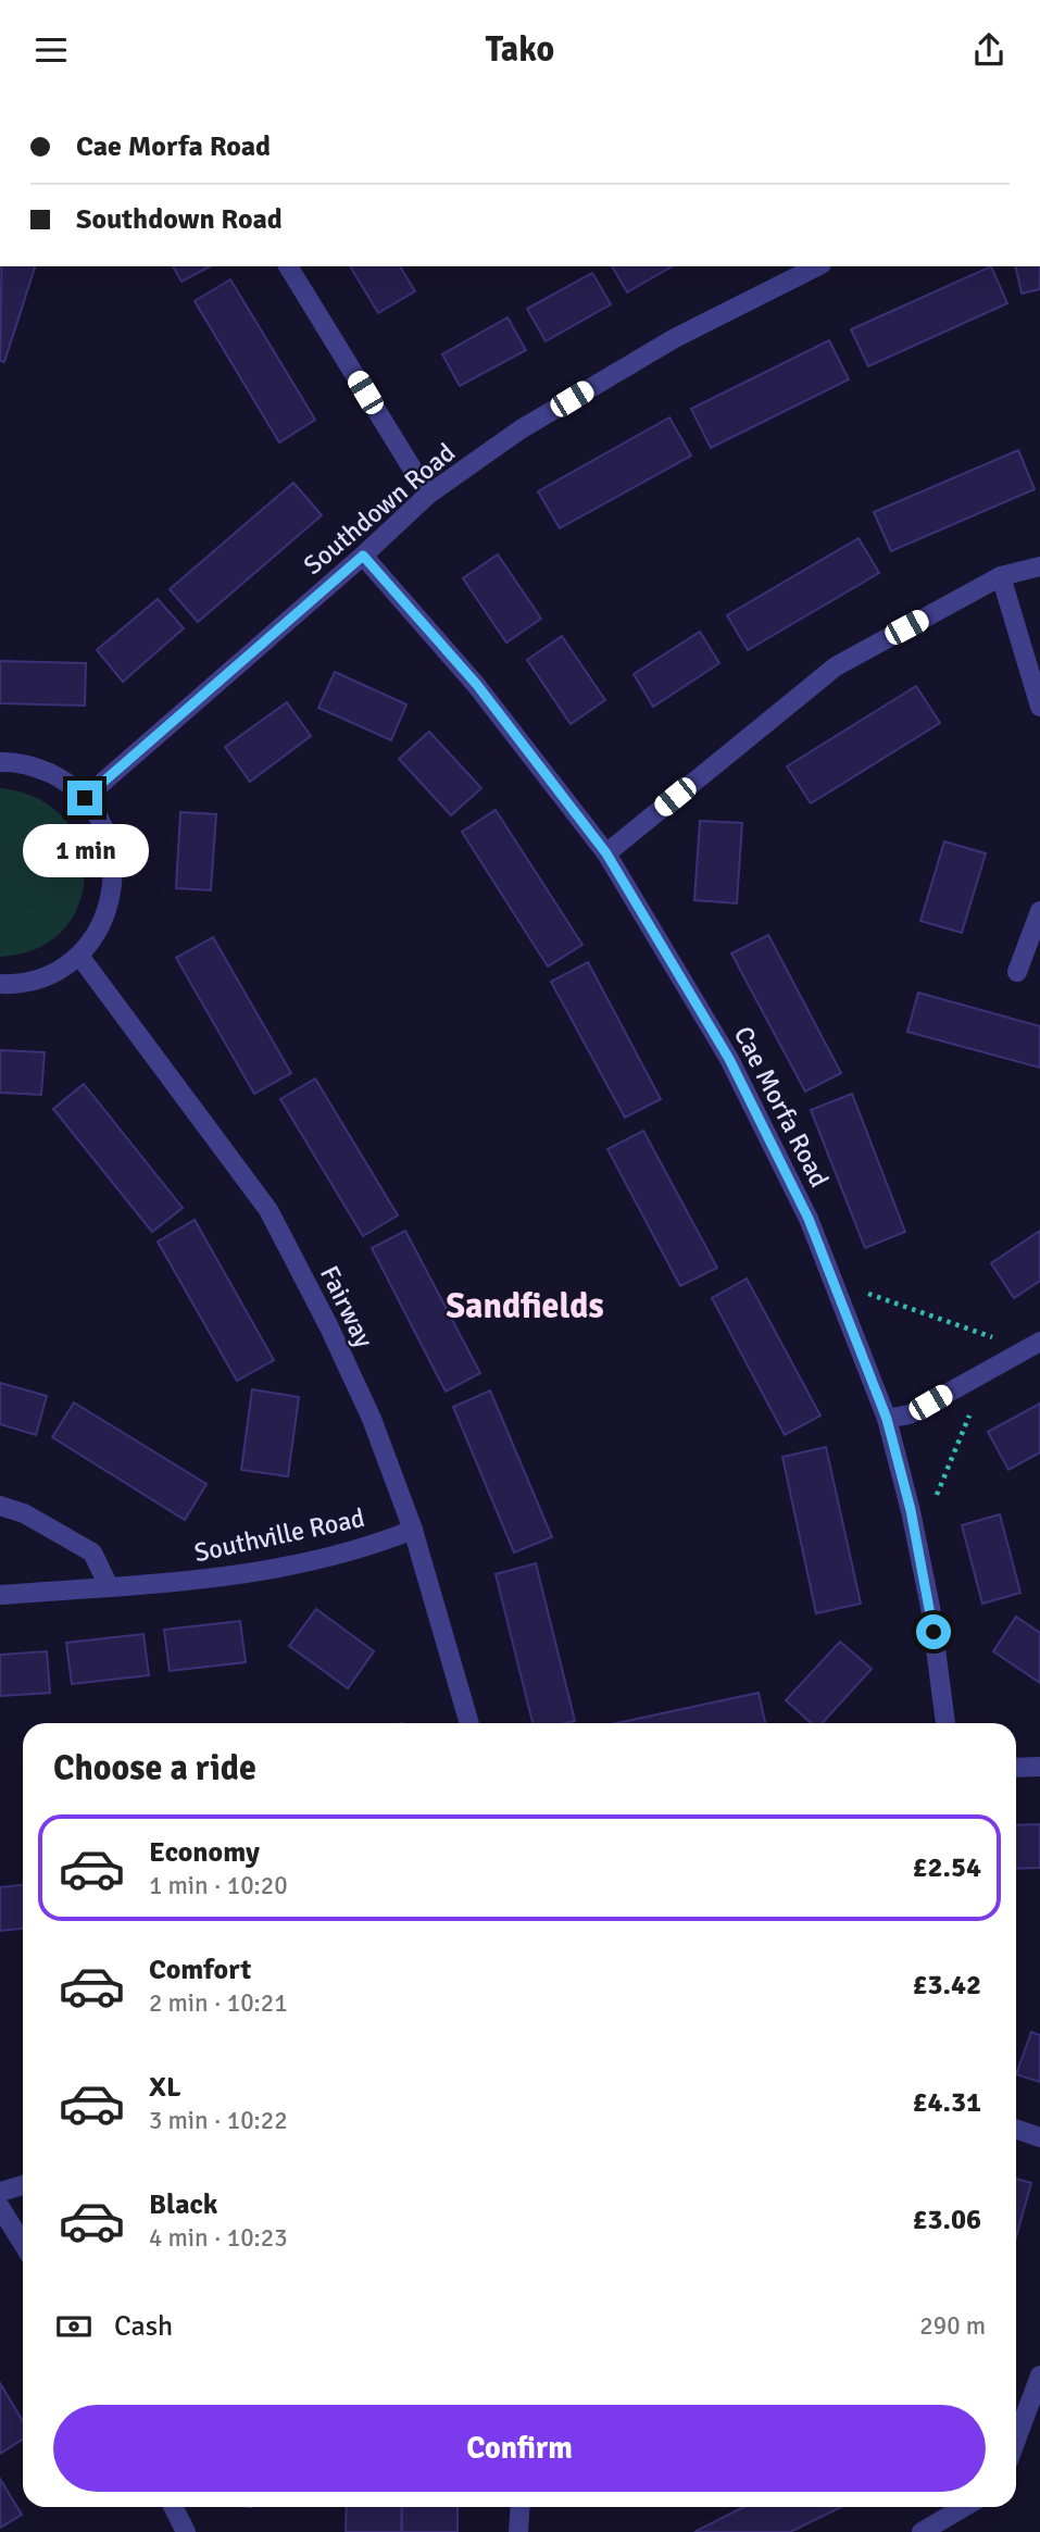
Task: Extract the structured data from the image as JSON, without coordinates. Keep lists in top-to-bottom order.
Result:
{
  "streets": {
    "street": [
      "Southdown Road",
      "Cae Morfa Road",
      "Fairway",
      "Southville Road"
    ]
  },
  "crossings": [
    ["Southdown Road", "Cae Morfa Road"],
    ["Fairway", "Southville Road"]
  ],
  "districts": ["Sandfields"],
  "page": {
    "header": "Tako",
    "banner": ["Cae Morfa Road", "Southdown Road"],
    "bubble": "1 min",
    "heading": "Choose a ride",
    "list": [
      {
        "name": "Economy",
        "note": "1 min · 10:20",
        "value": "£2.54"
      },
      {
        "name": "Comfort",
        "note": "2 min · 10:21",
        "value": "£3.42"
      },
      {
        "name": "XL",
        "note": "3 min · 10:22",
        "value": "£4.31"
      },
      {
        "name": "Black",
        "note": "4 min · 10:23",
        "value": "£3.06"
      }
    ],
    "pay": ["Cash", "290 m"],
    "buttons": "Confirm"
  }
}
